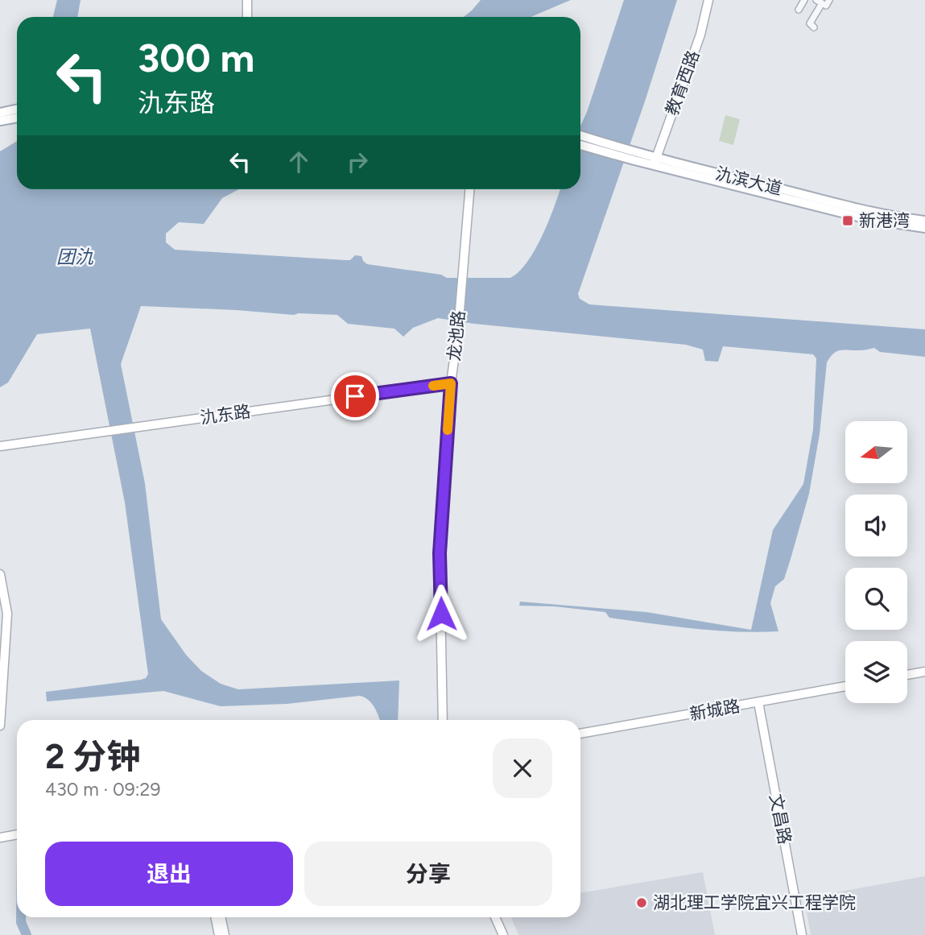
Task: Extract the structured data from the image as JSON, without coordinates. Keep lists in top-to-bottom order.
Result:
{
  "streets": {
    "main road": ["氿滨大道"],
    "street": [
      "教育西路",
      "龙池路",
      "氿东路",
      "新城路",
      "文昌路"
    ]
  },
  "crossings": [
    ["教育西路", "氿滨大道"],
    ["龙池路", "氿东路"],
    ["新城路", "文昌路"]
  ],
  "water": ["团氿"],
  "places": {
    "transit": ["新港湾"],
    "other": ["湖北理工学院宜兴工程学院"]
  },
  "north": "left",
  "page": {
    "turn": ["300 m", "氿东路"],
    "heading": ["2 分钟", "430 m · 09:29"],
    "buttons": ["退出", "分享"]
  }
}
